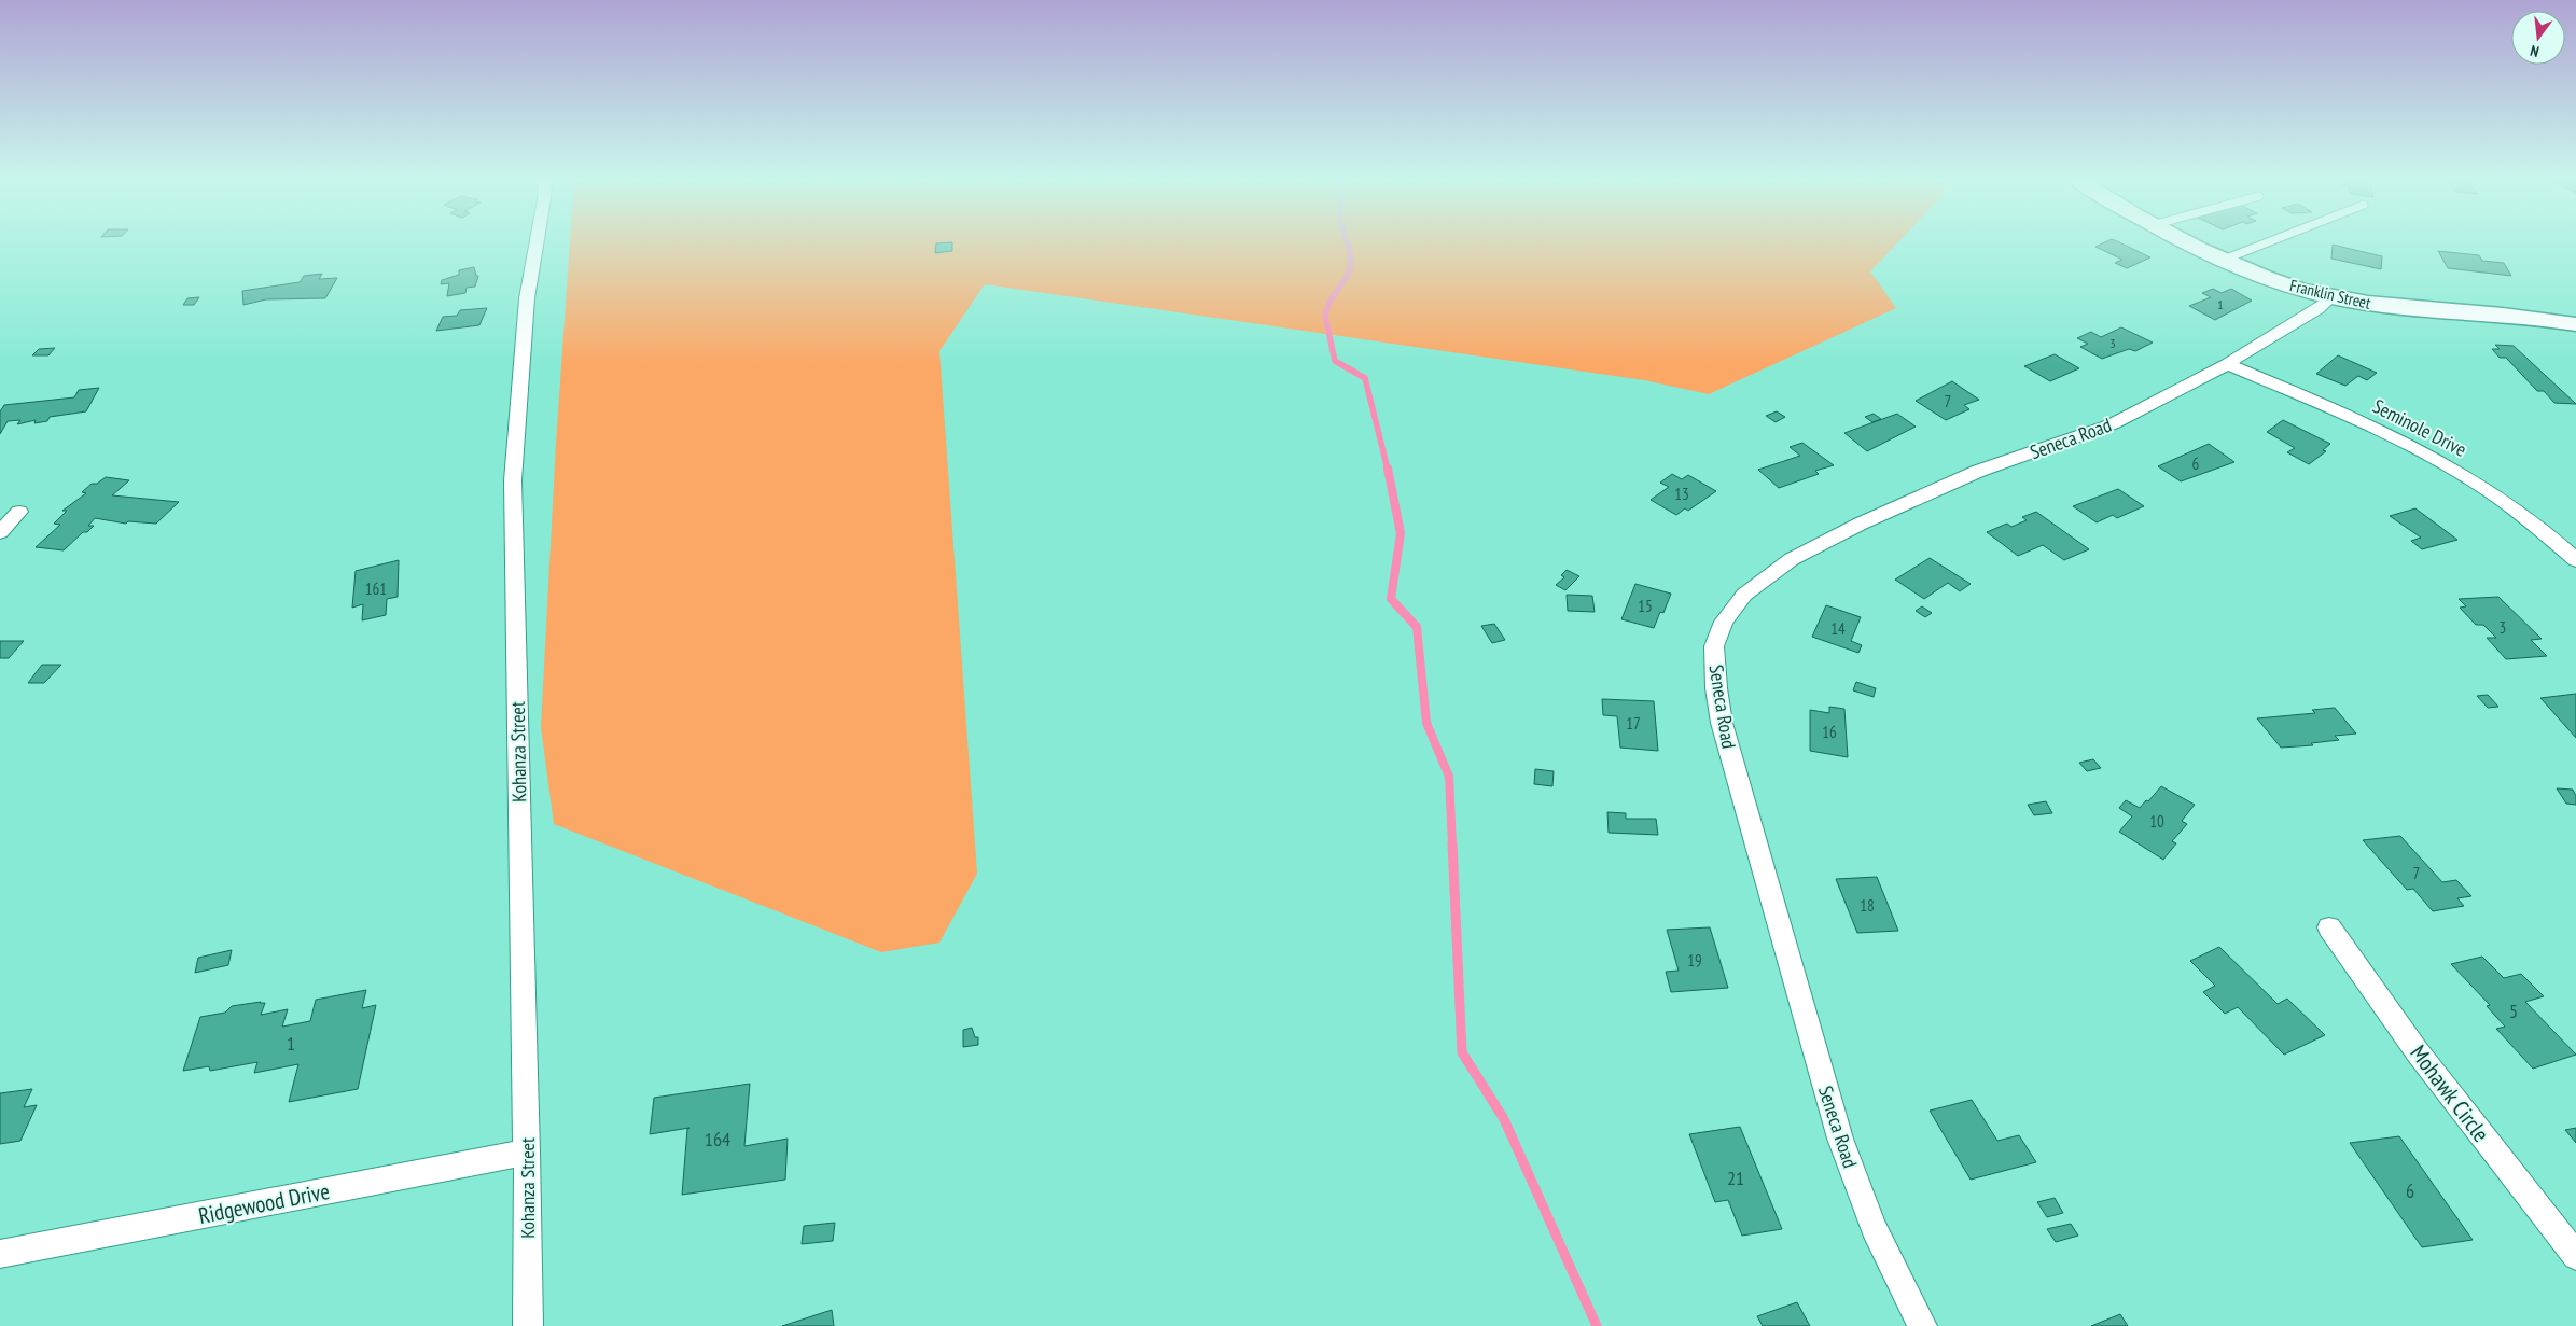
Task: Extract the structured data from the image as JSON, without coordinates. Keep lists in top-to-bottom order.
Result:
{
  "streets": {
    "main road": ["Franklin Street"],
    "street": [
      "Seminole Drive",
      "Seneca Road",
      "Kohanza Street",
      "Mohawk Circle",
      "Ridgewood Drive"
    ]
  },
  "crossings": [
    ["Franklin Street", "Seneca Road"],
    ["Seminole Drive", "Seneca Road"],
    ["Kohanza Street", "Ridgewood Drive"]
  ],
  "house_numbers": [
    "1",
    "3",
    "7",
    "6",
    "13",
    "161",
    "15",
    "3",
    "14",
    "17",
    "16",
    "10",
    "7",
    "18",
    "19",
    "5",
    "1",
    "164",
    "21",
    "6"
  ],
  "north": "bottom"
}
